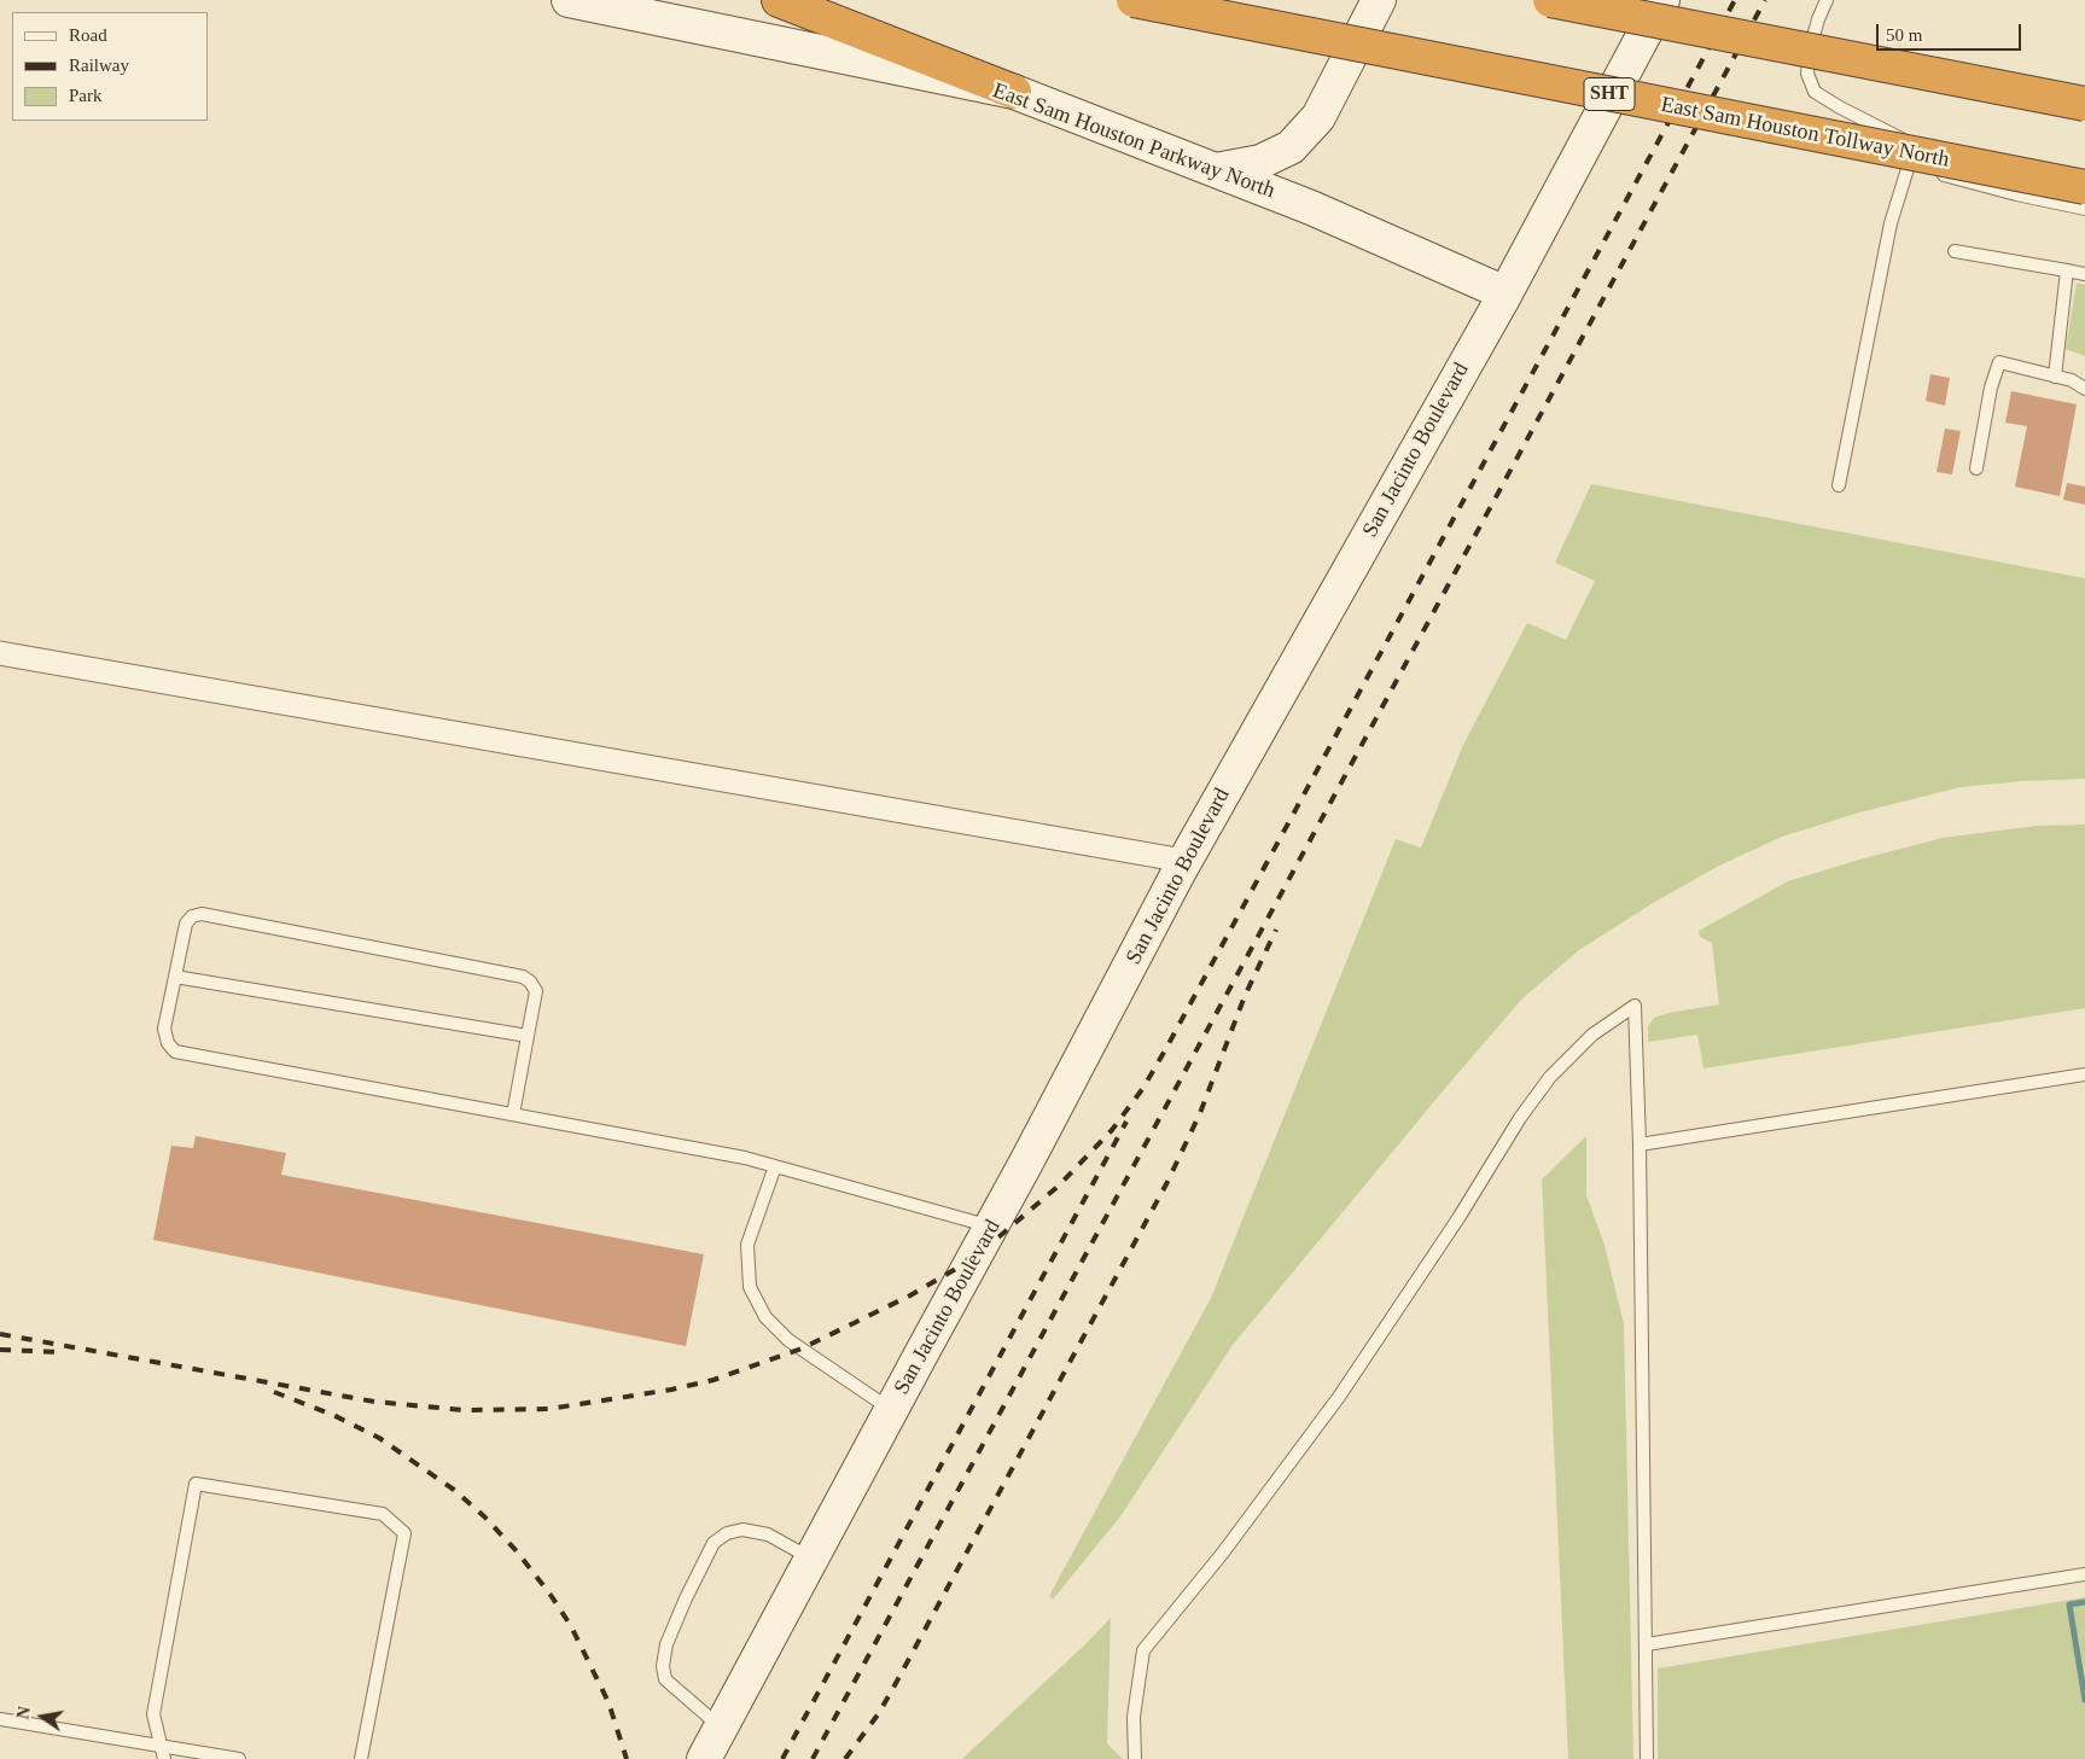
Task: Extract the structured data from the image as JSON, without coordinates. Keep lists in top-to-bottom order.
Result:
{
  "streets": {
    "highway": ["SHT", "East Sam Houston Tollway North"],
    "main road": ["East Sam Houston Parkway North", "San Jacinto Boulevard"]
  },
  "crossings": [
    ["East Sam Houston Parkway North", "San Jacinto Boulevard"]
  ],
  "legend": ["Road", "Railway", "Park"],
  "scale_bar": "50 m",
  "north": "left"
}
